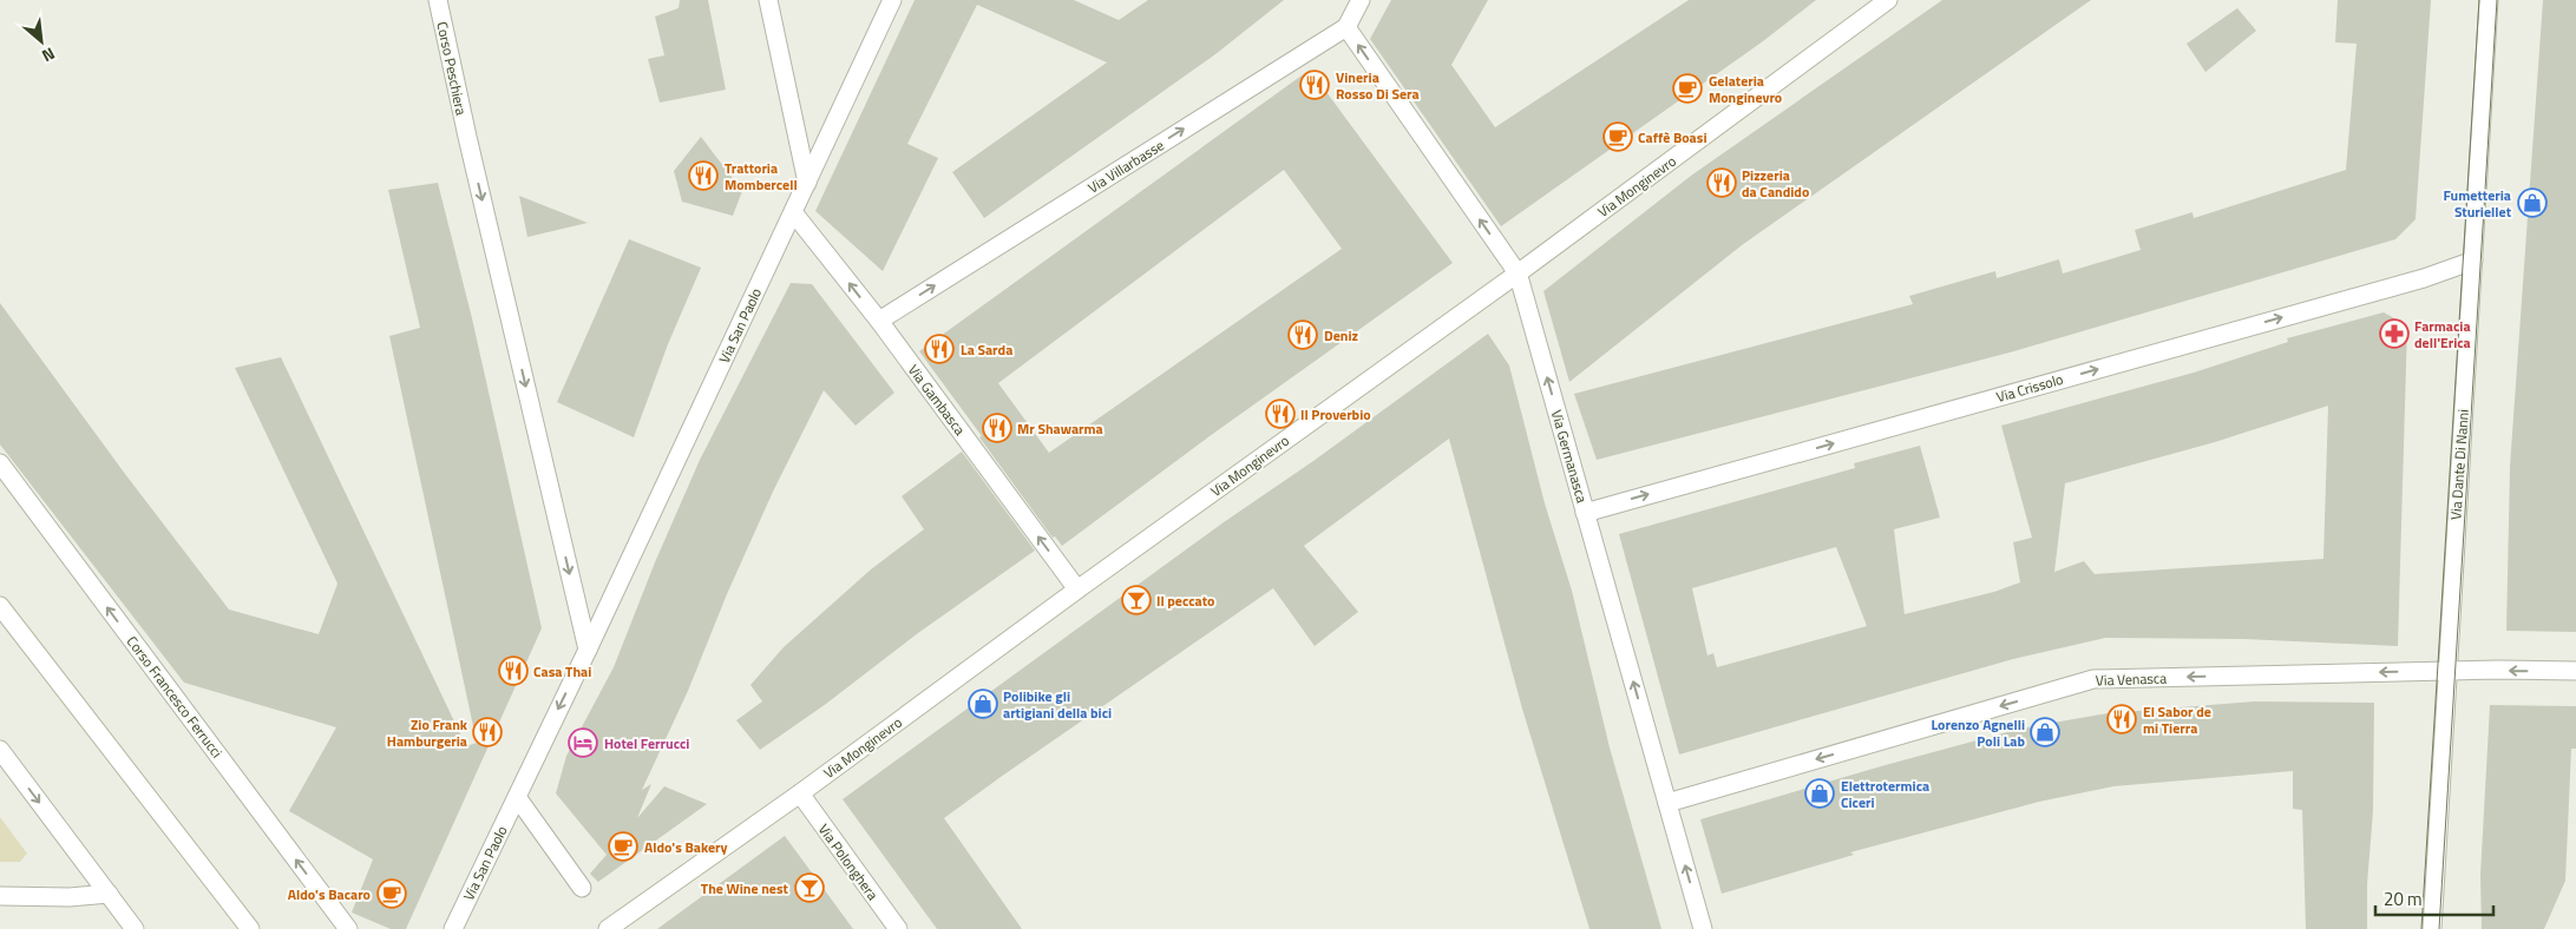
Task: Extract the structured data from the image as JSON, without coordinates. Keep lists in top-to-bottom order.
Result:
{
  "streets": {
    "street": [
      "Corso Peschiera",
      "Via Villarbasse",
      "Via Monginevro",
      "Via San Paolo",
      "Via Crissolo",
      "Via Gambasca",
      "Via Germanasca",
      "Via Dante Di Nanni",
      "Via Venasca",
      "Corso Francesco Ferrucci",
      "Via Polonghera"
    ]
  },
  "crossings": [
    ["Corso Peschiera", "Via San Paolo"],
    ["Via Villarbasse", "Via Gambasca"],
    ["Via Villarbasse", "Via Germanasca"],
    ["Via Monginevro", "Via Gambasca"],
    ["Via Monginevro", "Via Germanasca"],
    ["Via Monginevro", "Via Polonghera"],
    ["Via San Paolo", "Via Gambasca"],
    ["Via Crissolo", "Via Germanasca"],
    ["Via Crissolo", "Via Dante Di Nanni"],
    ["Via Germanasca", "Via Venasca"],
    ["Via Dante Di Nanni", "Via Venasca"]
  ],
  "one_way": [
    "Corso Peschiera",
    "Via Villarbasse",
    "Via Crissolo",
    "Via Gambasca",
    "Via Germanasca",
    "Via Venasca"
  ],
  "places": {
    "restaurant": [
      "Vineria Rosso Di Sera",
      "Trattoria Mombercell",
      "Pizzeria da Candido",
      "Deniz",
      "La Sarda",
      "Il Proverbio",
      "Mr Shawarma",
      "Casa Thai",
      "El Sabor de mi Tierra",
      "Zio Frank Hamburgeria"
    ],
    "cafe": [
      "Gelateria Monginevro",
      "Caffè Boasi",
      "Aldo's Bakery",
      "Aldo's Bacaro"
    ],
    "shop": [
      "Fumetteria Sturiellet",
      "Polibike gli artigiani della bici",
      "Lorenzo Agnelli Poli Lab",
      "Elettrotermica Ciceri"
    ],
    "pharmacy": ["Farmacia dell'Erica"],
    "bar": ["Il peccato", "The Wine nest"],
    "hotel": ["Hotel Ferrucci"]
  },
  "scale_bar": "20 m",
  "north": "bottom right"
}
